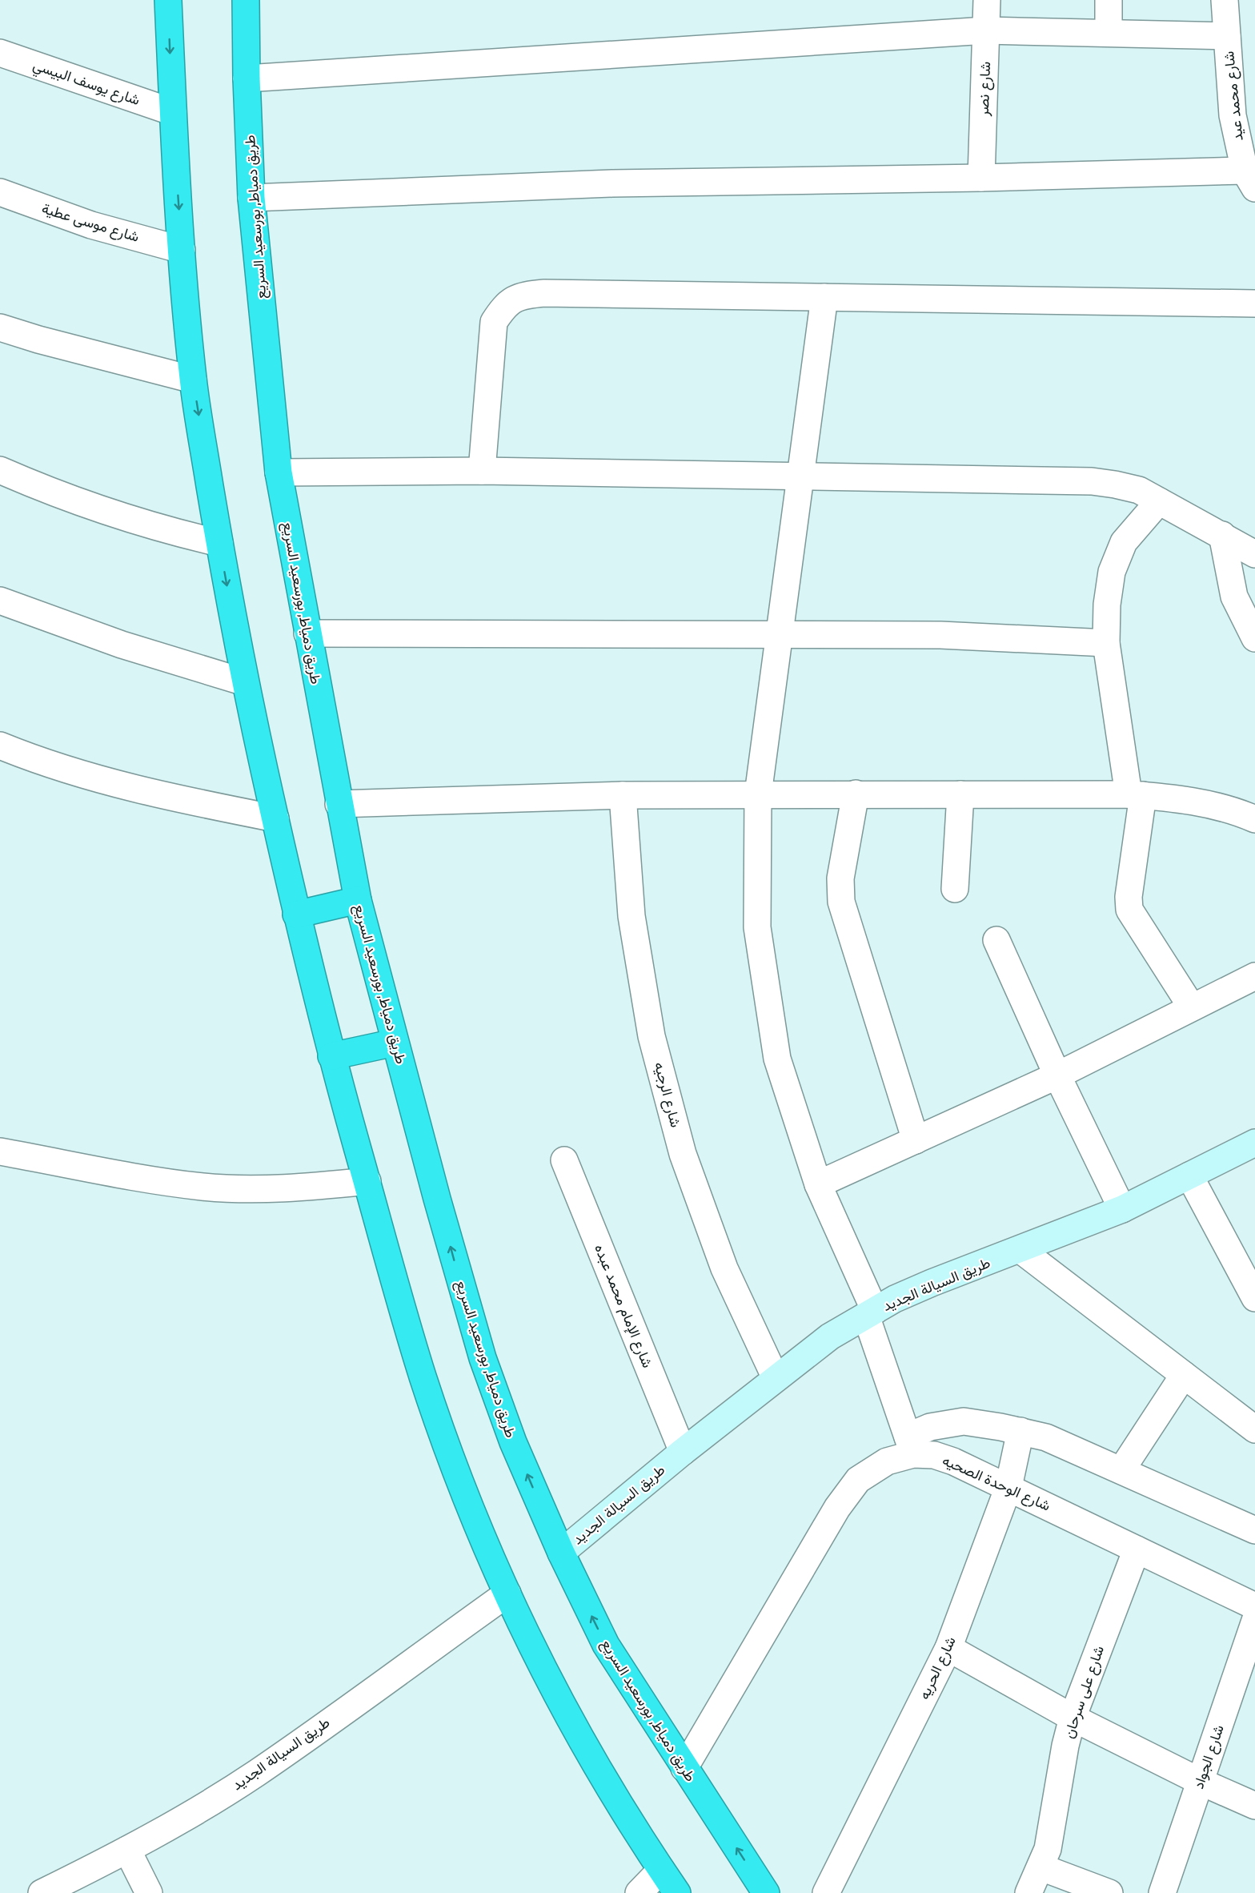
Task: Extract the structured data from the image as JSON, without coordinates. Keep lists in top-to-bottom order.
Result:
{
  "streets": {
    "highway": ["طريق دمياط, بورسعيد السريع"],
    "street": [
      "شارع يوسف البيسي",
      "شارع نصر",
      "شارع محمد عيد",
      "شارع موسى عطية",
      "شارع الرجيه",
      "طريق السيالة الجديد",
      "شارع الإمام محمد عبده",
      "شارع الوحدة الصحيه",
      "شارع الحريه",
      "شارع على سرحان",
      "شارع الجواد"
    ]
  },
  "crossings": [
    ["طريق دمياط, بورسعيد السريع", "طريق السيالة الجديد"],
    ["طريق دمياط, بورسعيد السريع", "شارع الوحدة الصحيه"],
    ["شارع الرجيه", "طريق السيالة الجديد"],
    ["طريق السيالة الجديد", "شارع الإمام محمد عبده"],
    ["شارع الوحدة الصحيه", "شارع الحريه"],
    ["شارع الوحدة الصحيه", "شارع على سرحان"]
  ]
}
